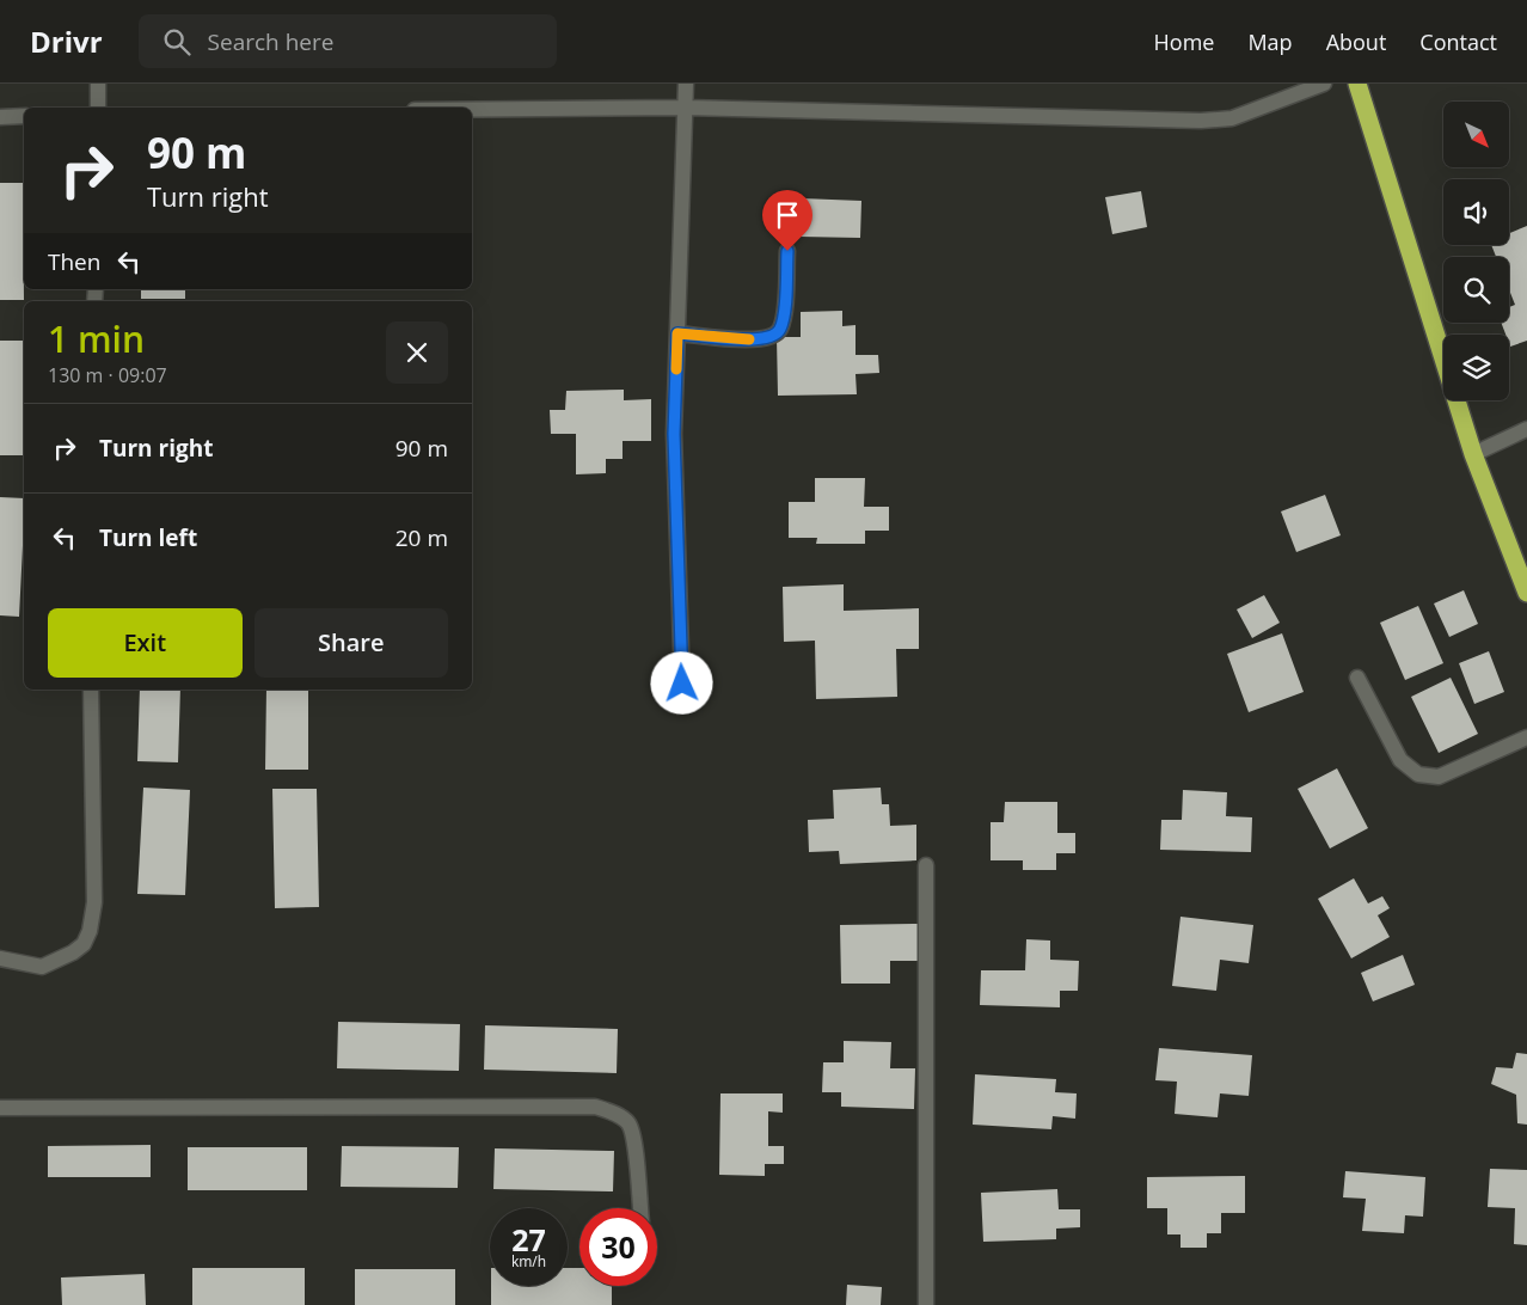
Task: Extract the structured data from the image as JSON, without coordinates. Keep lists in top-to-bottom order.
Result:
{
  "north": "bottom right",
  "page": {
    "header": "Drivr",
    "search": "Search here",
    "nav": [
      "Home",
      "Map",
      "About",
      "Contact"
    ],
    "turn": ["90 m", "Turn right"],
    "then": "Then",
    "heading": ["1 min", "130 m · 09:07"],
    "list": [
      {
        "name": "Turn right",
        "value": "90 m"
      },
      {
        "name": "Turn left",
        "value": "20 m"
      }
    ],
    "buttons": ["Exit", "Share"],
    "speed": "27 km/h",
    "limit": "30"
  }
}
